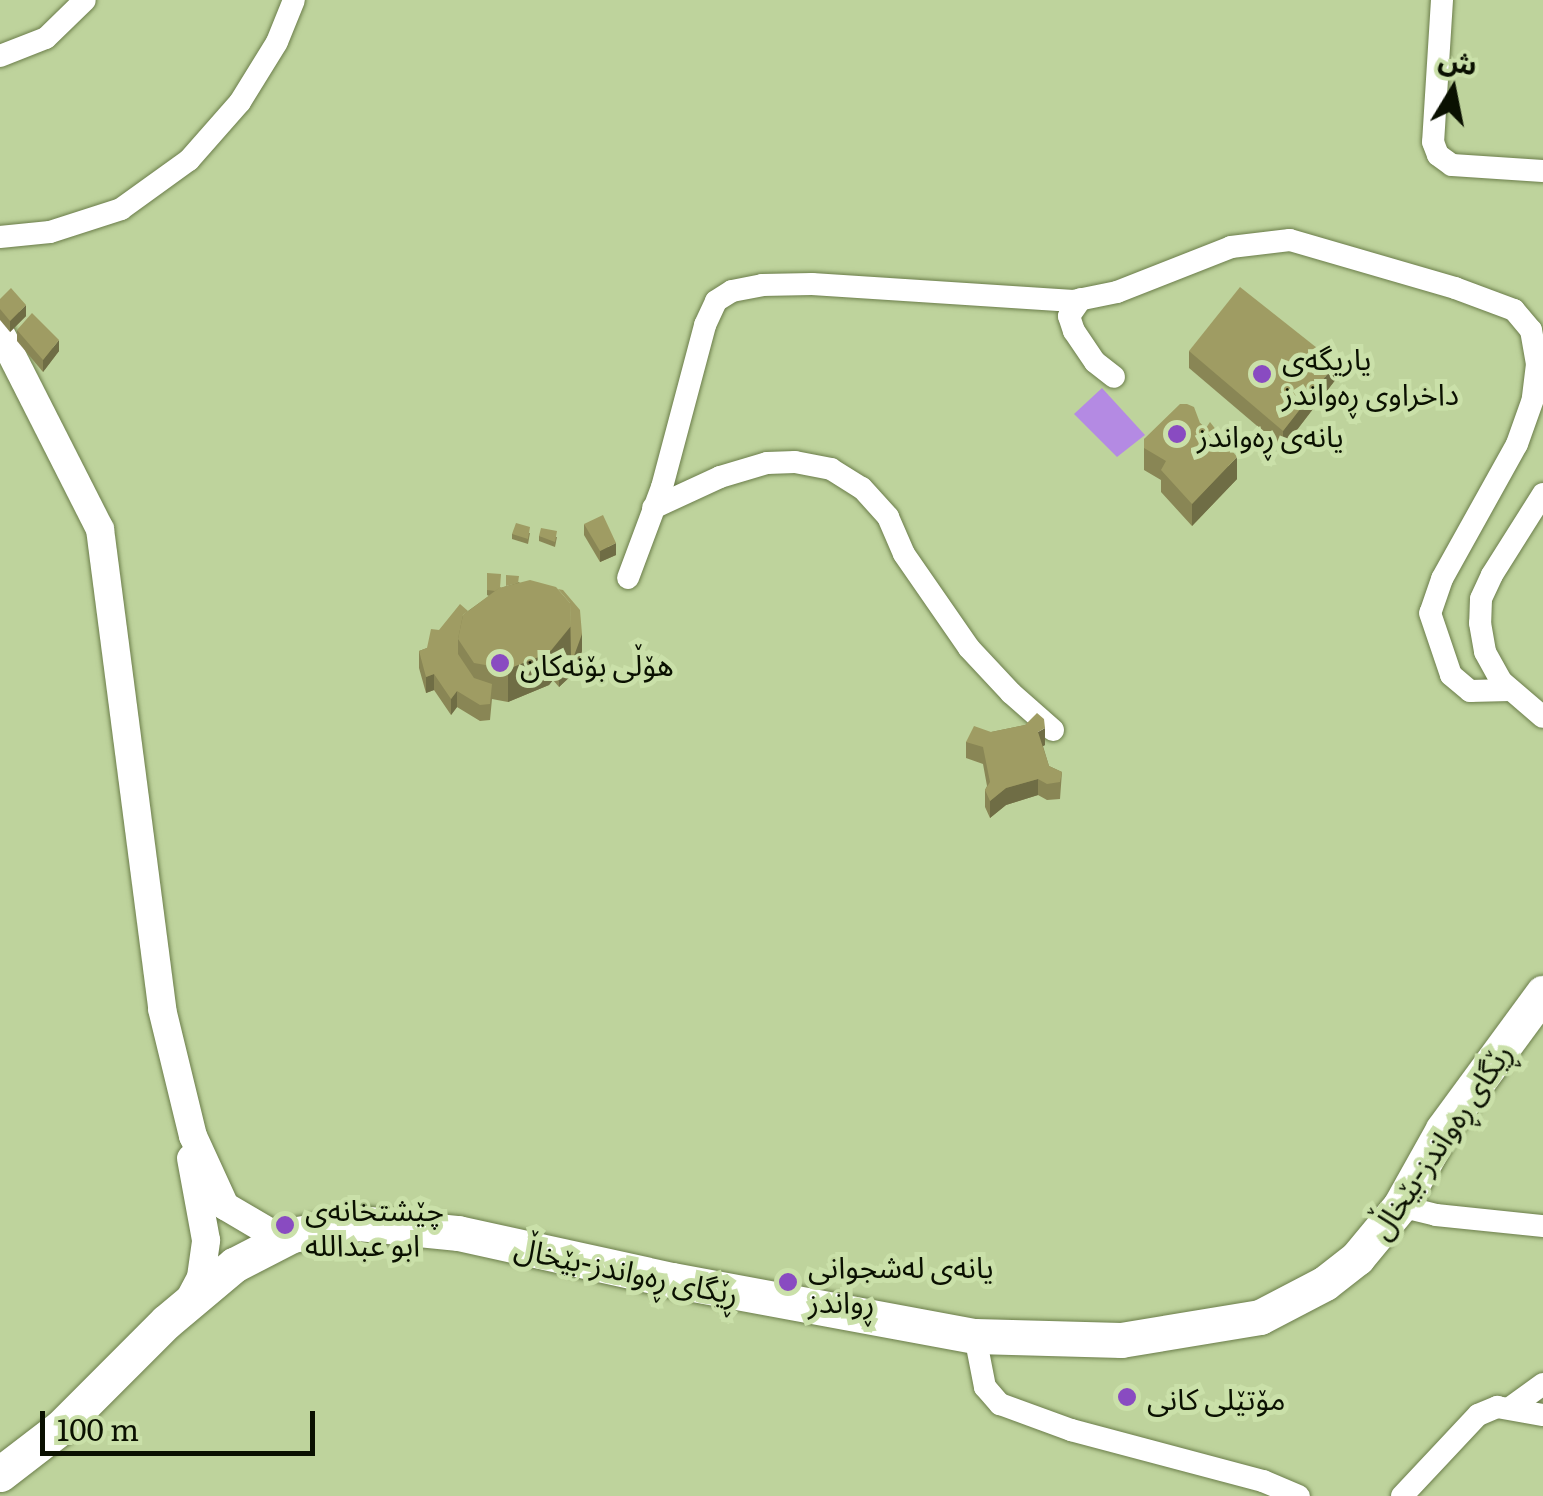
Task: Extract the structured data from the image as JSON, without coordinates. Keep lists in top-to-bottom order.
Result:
{
  "streets": {
    "main road": ["ڕێگای ڕەواندز-بێخاڵ"]
  },
  "places": [
    "یاریگەی داخراوی ڕەواندز",
    "یانەی ڕەواندز",
    "هۆڵی بۆنەکان",
    "چێشتخانەی ابو عبدالله",
    "یانەی لەشجوانی ڕواندز",
    "مۆتێلی کانی"
  ],
  "scale_bar": "100 m",
  "north": "top"
}
